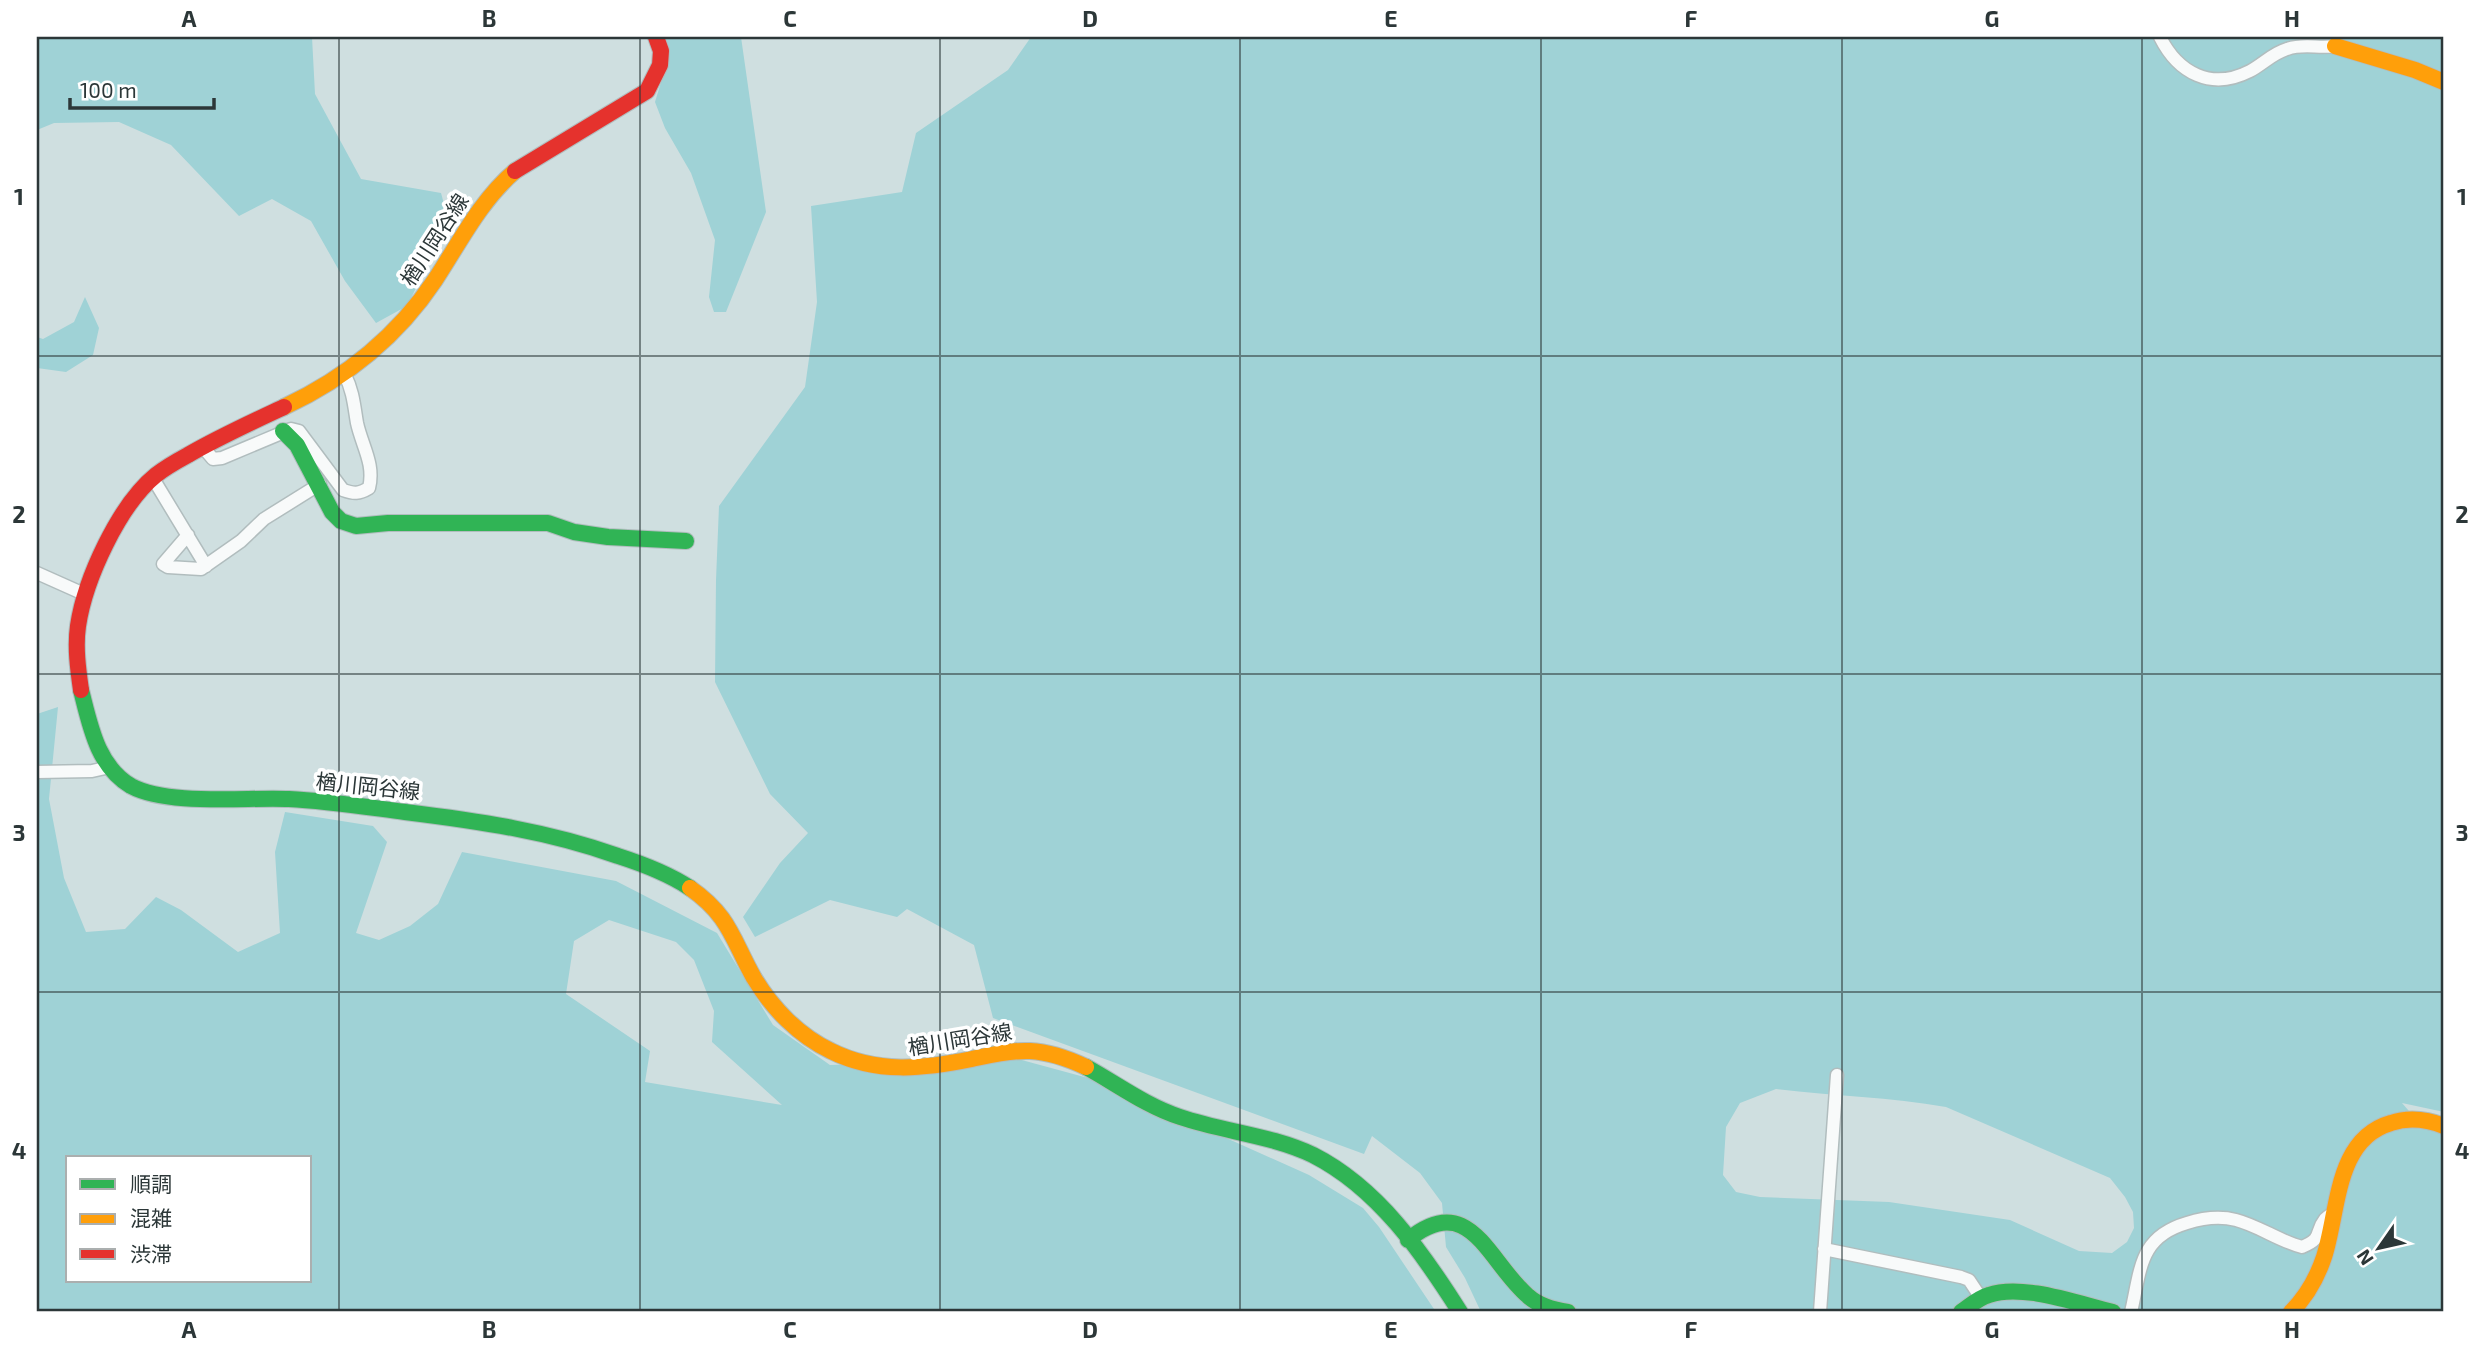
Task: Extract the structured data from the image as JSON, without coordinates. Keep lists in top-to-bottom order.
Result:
{
  "streets": {
    "main road": ["楢川岡谷線"]
  },
  "legend": ["順調", "混雑", "渋滞"],
  "scale_bar": "100 m",
  "north": "bottom left",
  "grid": {
    "columns": [
      "A",
      "B",
      "C",
      "D",
      "E",
      "F",
      "G",
      "H"
    ],
    "rows": [
      "1",
      "2",
      "3",
      "4"
    ]
  }
}
